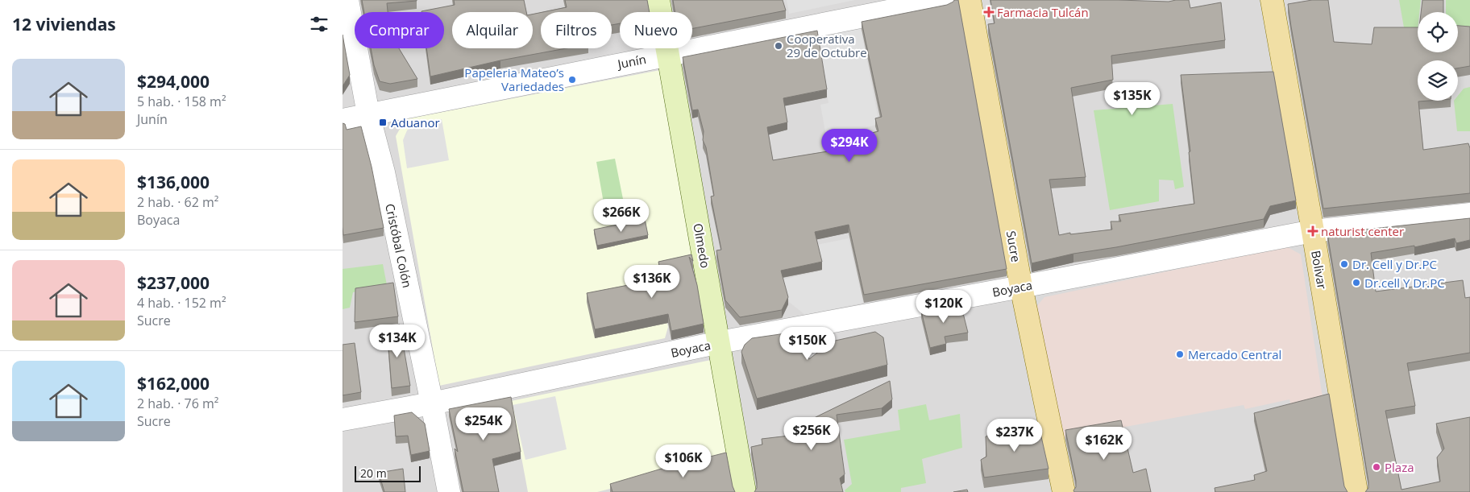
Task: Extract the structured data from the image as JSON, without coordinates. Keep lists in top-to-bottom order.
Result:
{
  "streets": {
    "main road": ["Sucre", "Bolivar"],
    "street": [
      "Junín",
      "Cristóbal Colón",
      "Olmedo",
      "Boyaca"
    ]
  },
  "crossings": [
    ["Junín", "Cristóbal Colón"],
    ["Junín", "Olmedo"],
    ["Cristóbal Colón", "Boyaca"],
    ["Olmedo", "Boyaca"],
    ["Sucre", "Boyaca"],
    ["Bolivar", "Boyaca"]
  ],
  "places": {
    "health": ["Farmacia Tulcán", "naturist center"],
    "other": [
      "Cooperativa 29 de Octubre",
      "Papeleria Mateo’s Variedades",
      "Dr. Cell y Dr.PC",
      "Dr.cell Y Dr.PC",
      "Mercado Central",
      "Plaza"
    ],
    "transit": ["Aduanor"]
  },
  "scale_bar": "20 m",
  "page": {
    "heading": "12 viviendas",
    "chip": [
      "Comprar",
      "Alquilar",
      "Filtros",
      "Nuevo"
    ],
    "list": [
      {
        "name": "$294,000",
        "note": "5 hab. · 158 m² · Junín"
      },
      {
        "name": "$136,000",
        "note": "2 hab. · 62 m² · Boyaca"
      },
      {
        "name": "$237,000",
        "note": "4 hab. · 152 m² · Sucre"
      },
      {
        "name": "$162,000",
        "note": "2 hab. · 76 m² · Sucre"
      }
    ],
    "price": [
      "$135K",
      "$294K",
      "$266K",
      "$136K",
      "$120K",
      "$134K",
      "$150K",
      "$254K",
      "$256K",
      "$237K",
      "$162K",
      "$106K"
    ],
    "scale": "20 m"
  }
}
